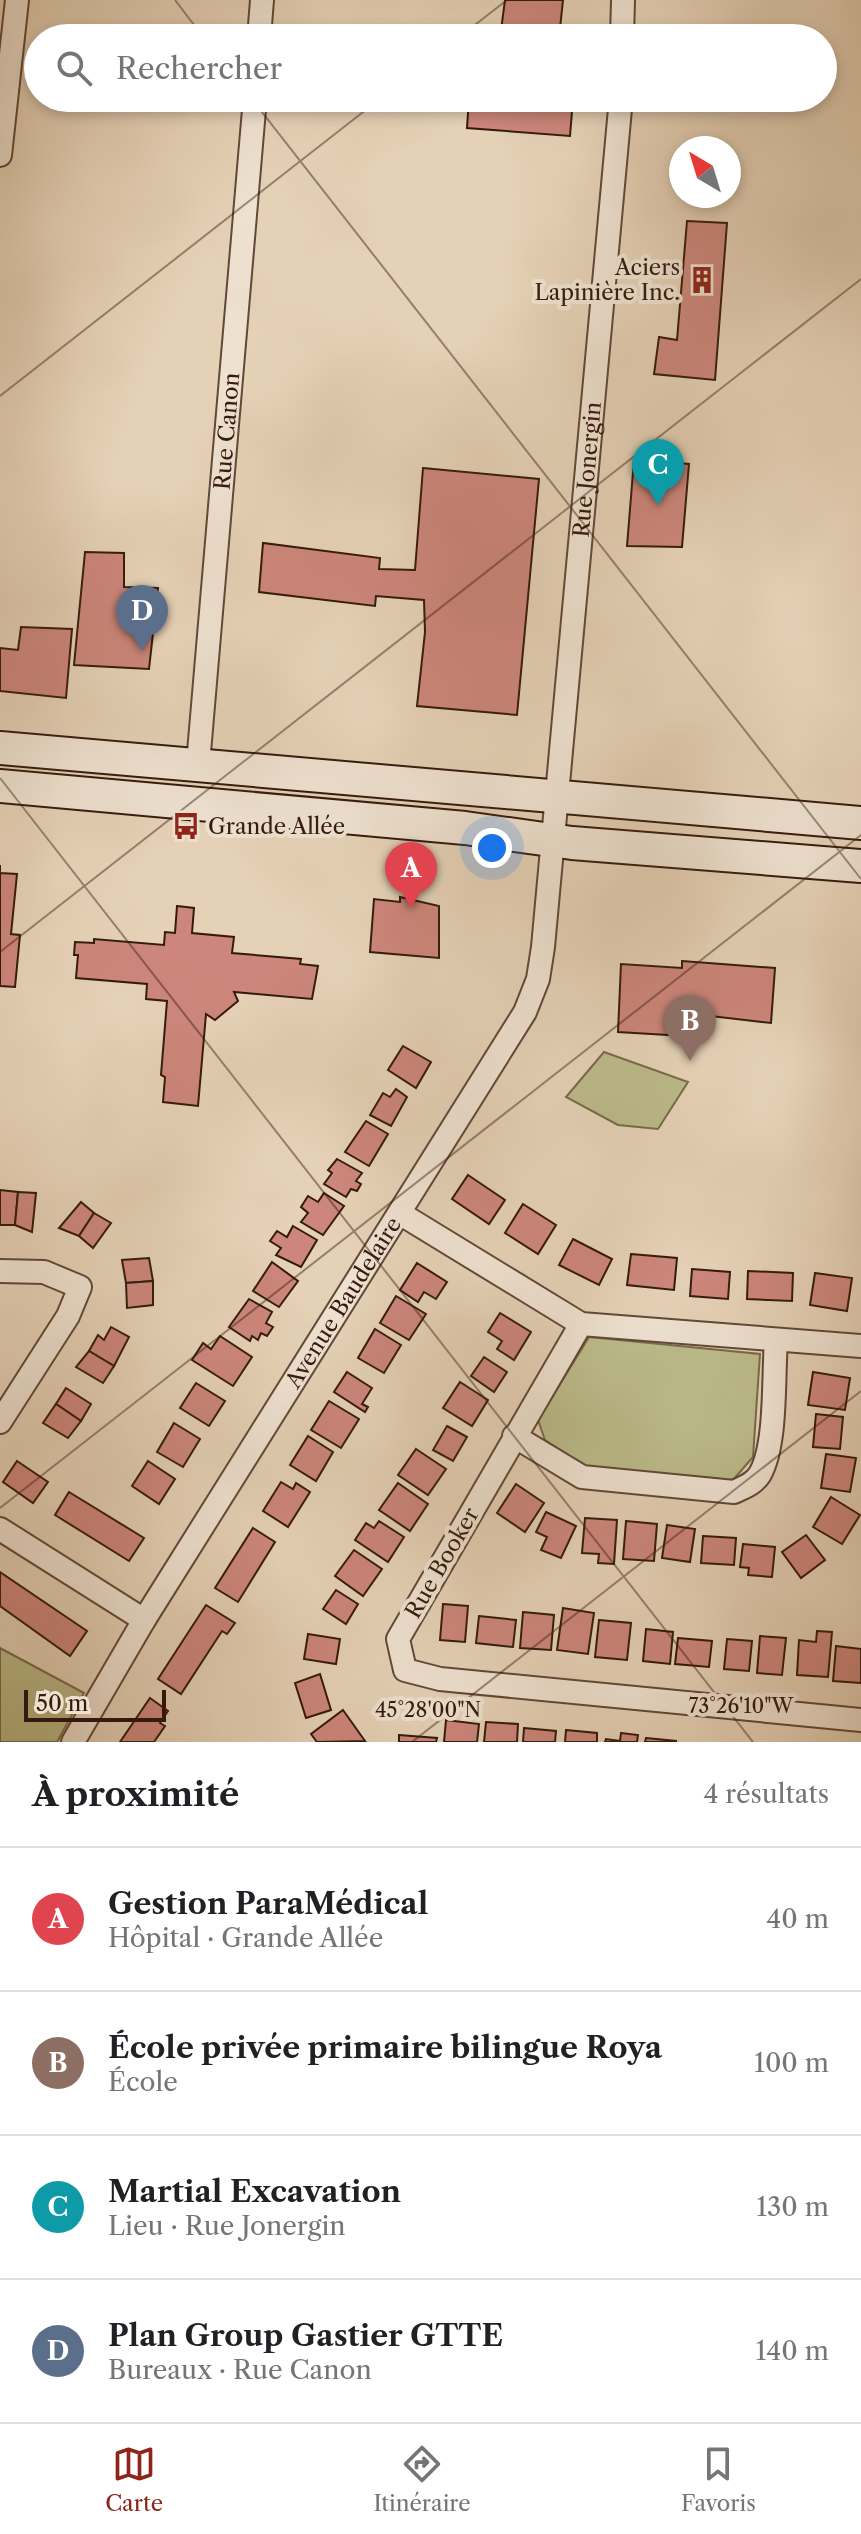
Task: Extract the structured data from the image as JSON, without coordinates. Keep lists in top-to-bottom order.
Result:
{
  "streets": {
    "street": [
      "Rue Canon",
      "Rue Jonergin",
      "Avenue Baudelaire",
      "Rue Booker"
    ]
  },
  "crossings": [
    ["Rue Jonergin", "Avenue Baudelaire"]
  ],
  "places": {
    "building": ["Aciers Lapinière Inc."],
    "bus stop": ["Grande Allée"]
  },
  "scale_bar": "50 m",
  "north": "top left",
  "page": {
    "search": "Rechercher",
    "pins": [
      "C",
      "D",
      "A",
      "B"
    ],
    "scale": "50 m",
    "heading": ["À proximité", "4 résultats"],
    "list": [
      {
        "mark": "A",
        "name": "Gestion ParaMédical",
        "note": "Hôpital · Grande Allée",
        "value": "40 m"
      },
      {
        "mark": "B",
        "name": "École privée primaire bilingue Roya",
        "note": "École",
        "value": "100 m"
      },
      {
        "mark": "C",
        "name": "Martial Excavation",
        "note": "Lieu · Rue Jonergin",
        "value": "130 m"
      },
      {
        "mark": "D",
        "name": "Plan Group Gastier GTTE",
        "note": "Bureaux · Rue Canon",
        "value": "140 m"
      }
    ],
    "nav": ["Carte", "Itinéraire", "Favoris"]
  },
  "coordinates": ["73°26'10\"W", "45°28'00\"N"]
}
